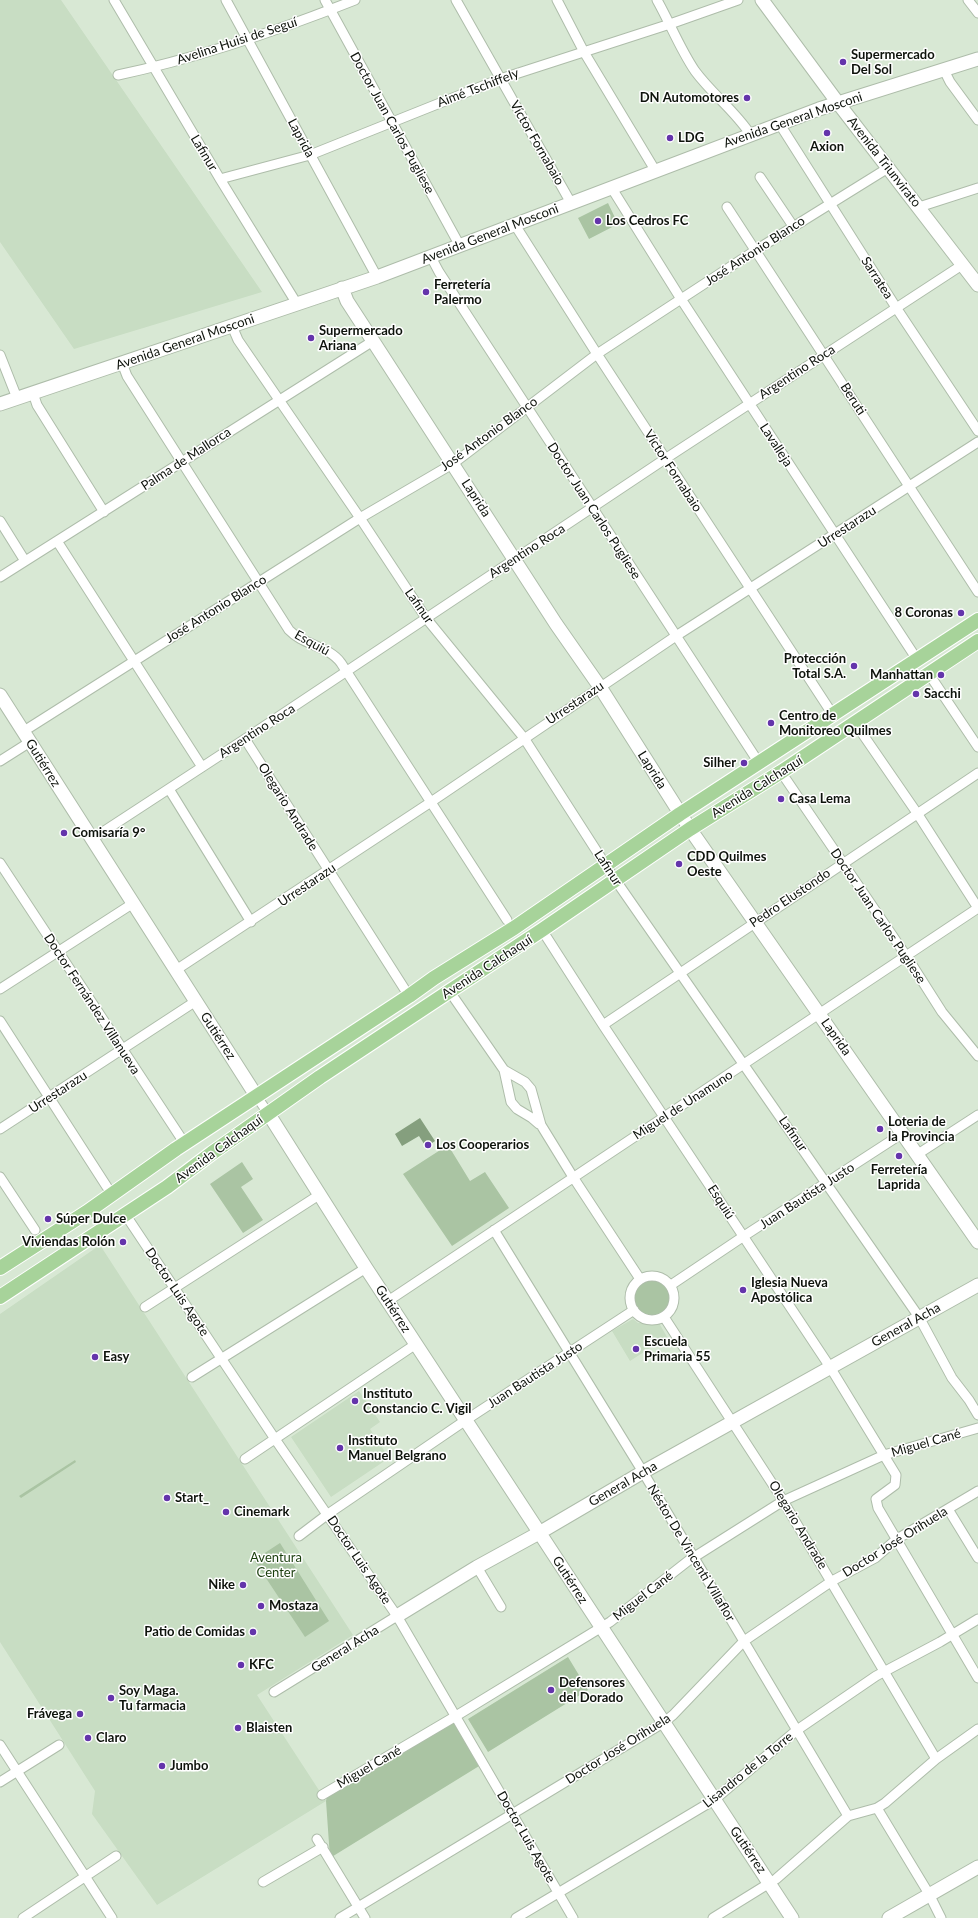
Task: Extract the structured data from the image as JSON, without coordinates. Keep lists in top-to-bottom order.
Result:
{
  "streets": {
    "main road": ["Avenida Calchaquí"],
    "street": [
      "Avelina Huisi de Seguí",
      "Aimé Tschiffely",
      "Avenida General Mosconi",
      "Doctor Juan Carlos Pugliese",
      "Laprida",
      "Víctor Fornabaio",
      "Lafinur",
      "Avenida Triunvirato",
      "José Antonio Blanco",
      "Sarratea",
      "Argentino Roca",
      "Beruti",
      "Lavalleja",
      "Palma de Mallorca",
      "Urrestarazu",
      "Esquiú",
      "Gutiérrez",
      "Olegario Andrade",
      "Pedro Elustondo",
      "Doctor Fernández Villanueva",
      "Miguel de Unamuno",
      "Juan Bautista Justo",
      "Doctor Luis Agote",
      "General Acha",
      "Miguel Cané",
      "Doctor José Orihuela",
      "Néstor De Vincenti Villaflor",
      "Lisandro de la Torre"
    ]
  },
  "crossings": [
    ["Avelina Huisi de Seguí", "Doctor Juan Carlos Pugliese"],
    ["Avelina Huisi de Seguí", "Laprida"],
    ["Avelina Huisi de Seguí", "Lafinur"],
    ["Aimé Tschiffely", "Doctor Juan Carlos Pugliese"],
    ["Aimé Tschiffely", "Laprida"],
    ["Aimé Tschiffely", "Víctor Fornabaio"],
    ["Aimé Tschiffely", "Lafinur"],
    ["Avenida General Mosconi", "Doctor Juan Carlos Pugliese"],
    ["Avenida General Mosconi", "Laprida"],
    ["Avenida General Mosconi", "Víctor Fornabaio"],
    ["Avenida General Mosconi", "Lafinur"],
    ["Avenida General Mosconi", "Avenida Triunvirato"],
    ["Avenida General Mosconi", "Sarratea"],
    ["Avenida General Mosconi", "Lavalleja"],
    ["Avenida General Mosconi", "Esquiú"],
    ["Doctor Juan Carlos Pugliese", "José Antonio Blanco"],
    ["Doctor Juan Carlos Pugliese", "Argentino Roca"],
    ["Doctor Juan Carlos Pugliese", "Urrestarazu"],
    ["Doctor Juan Carlos Pugliese", "Avenida Calchaquí"],
    ["Doctor Juan Carlos Pugliese", "Pedro Elustondo"],
    ["Doctor Juan Carlos Pugliese", "Miguel de Unamuno"],
    ["Laprida", "José Antonio Blanco"],
    ["Laprida", "Argentino Roca"],
    ["Laprida", "Palma de Mallorca"],
    ["Laprida", "Urrestarazu"],
    ["Laprida", "Avenida Calchaquí"],
    ["Laprida", "Pedro Elustondo"],
    ["Laprida", "Miguel de Unamuno"],
    ["Laprida", "Juan Bautista Justo"],
    ["Víctor Fornabaio", "José Antonio Blanco"],
    ["Víctor Fornabaio", "Argentino Roca"],
    ["Víctor Fornabaio", "Urrestarazu"],
    ["Víctor Fornabaio", "Avenida Calchaquí"],
    ["Lafinur", "José Antonio Blanco"],
    ["Lafinur", "Argentino Roca"],
    ["Lafinur", "Palma de Mallorca"],
    ["Lafinur", "Urrestarazu"],
    ["Lafinur", "Avenida Calchaquí"],
    ["Lafinur", "Pedro Elustondo"],
    ["Lafinur", "Miguel de Unamuno"],
    ["Lafinur", "Juan Bautista Justo"],
    ["Lafinur", "General Acha"],
    ["Avenida Triunvirato", "José Antonio Blanco"],
    ["Avenida Triunvirato", "Argentino Roca"],
    ["José Antonio Blanco", "Sarratea"],
    ["José Antonio Blanco", "Beruti"],
    ["José Antonio Blanco", "Lavalleja"],
    ["José Antonio Blanco", "Esquiú"],
    ["José Antonio Blanco", "Gutiérrez"],
    ["Sarratea", "Argentino Roca"],
    ["Argentino Roca", "Beruti"],
    ["Argentino Roca", "Lavalleja"],
    ["Argentino Roca", "Esquiú"],
    ["Argentino Roca", "Gutiérrez"],
    ["Argentino Roca", "Olegario Andrade"],
    ["Beruti", "Urrestarazu"],
    ["Lavalleja", "Urrestarazu"],
    ["Lavalleja", "Avenida Calchaquí"],
    ["Palma de Mallorca", "Esquiú"],
    ["Urrestarazu", "Esquiú"],
    ["Urrestarazu", "Gutiérrez"],
    ["Urrestarazu", "Olegario Andrade"],
    ["Urrestarazu", "Doctor Fernández Villanueva"],
    ["Esquiú", "Avenida Calchaquí"],
    ["Esquiú", "Pedro Elustondo"],
    ["Esquiú", "Miguel de Unamuno"],
    ["Esquiú", "Juan Bautista Justo"],
    ["Esquiú", "General Acha"],
    ["Esquiú", "Miguel Cané"],
    ["Esquiú", "Doctor José Orihuela"],
    ["Gutiérrez", "Avenida Calchaquí"],
    ["Gutiérrez", "Miguel de Unamuno"],
    ["Gutiérrez", "Juan Bautista Justo"],
    ["Gutiérrez", "General Acha"],
    ["Gutiérrez", "Miguel Cané"],
    ["Gutiérrez", "Doctor José Orihuela"],
    ["Gutiérrez", "Lisandro de la Torre"],
    ["Avenida Calchaquí", "Olegario Andrade"],
    ["Avenida Calchaquí", "Doctor Fernández Villanueva"],
    ["Avenida Calchaquí", "Doctor Luis Agote"],
    ["Olegario Andrade", "Juan Bautista Justo"],
    ["Olegario Andrade", "General Acha"],
    ["Olegario Andrade", "Miguel Cané"],
    ["Olegario Andrade", "Doctor José Orihuela"],
    ["Olegario Andrade", "Lisandro de la Torre"],
    ["Miguel de Unamuno", "Néstor De Vincenti Villaflor"],
    ["Juan Bautista Justo", "Doctor Luis Agote"],
    ["Juan Bautista Justo", "Néstor De Vincenti Villaflor"],
    ["Doctor Luis Agote", "General Acha"],
    ["Doctor Luis Agote", "Miguel Cané"],
    ["Doctor Luis Agote", "Doctor José Orihuela"],
    ["Doctor Luis Agote", "Lisandro de la Torre"],
    ["General Acha", "Néstor De Vincenti Villaflor"],
    ["Miguel Cané", "Néstor De Vincenti Villaflor"],
    ["Doctor José Orihuela", "Néstor De Vincenti Villaflor"],
    ["Néstor De Vincenti Villaflor", "Lisandro de la Torre"]
  ],
  "parks": ["Aventura Center"],
  "places": [
    "Supermercado Del Sol",
    "DN Automotores",
    "Axion",
    "LDG",
    "Los Cedros FC",
    "Ferretería Palermo",
    "Supermercado Ariana",
    "8 Coronas",
    "Protección Total S.A.",
    "Manhattan",
    "Sacchi",
    "Centro de Monitoreo Quilmes",
    "Silher",
    "Casa Lema",
    "Comisaría 9°",
    "CDD Quilmes Oeste",
    "Loteria de la Provincia",
    "Los Cooperarios",
    "Ferretería Laprida",
    "Súper Dulce",
    "Viviendas Rolón",
    "Iglesia Nueva Apostólica",
    "Escuela Primaria 55",
    "Easy",
    "Instituto Constancio C. Vigil",
    "Instituto Manuel Belgrano",
    "Start_",
    "Cinemark",
    "Nike",
    "Mostaza",
    "Patio de Comidas",
    "KFC",
    "Defensores del Dorado",
    "Soy Maga. Tu farmacia",
    "Frávega",
    "Blaisten",
    "Claro",
    "Jumbo"
  ]
}
